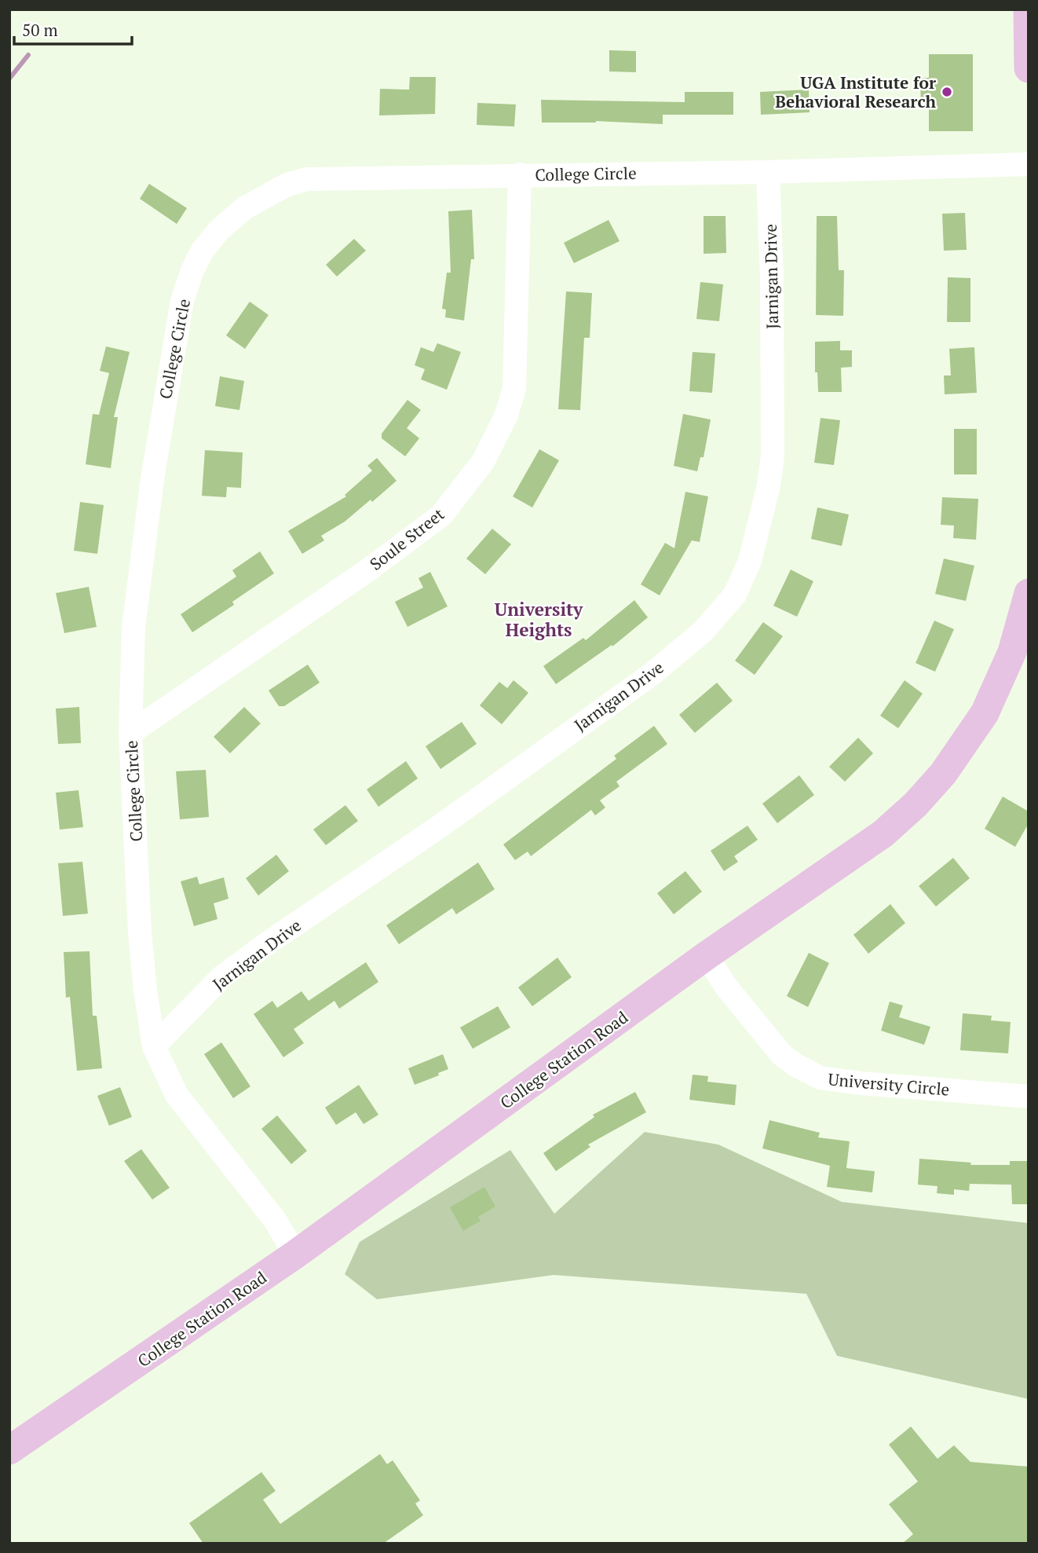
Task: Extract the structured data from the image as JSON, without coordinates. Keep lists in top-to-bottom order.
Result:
{
  "streets": {
    "main road": ["College Station Road"],
    "street": [
      "College Circle",
      "Jarnigan Drive",
      "Soule Street",
      "University Circle"
    ]
  },
  "crossings": [
    ["College Circle", "Jarnigan Drive"],
    ["College Circle", "Soule Street"],
    ["College Circle", "College Station Road"],
    ["College Station Road", "University Circle"]
  ],
  "districts": ["University Heights"],
  "places": ["UGA Institute for Behavioral Research"],
  "scale_bar": "50 m"
}
